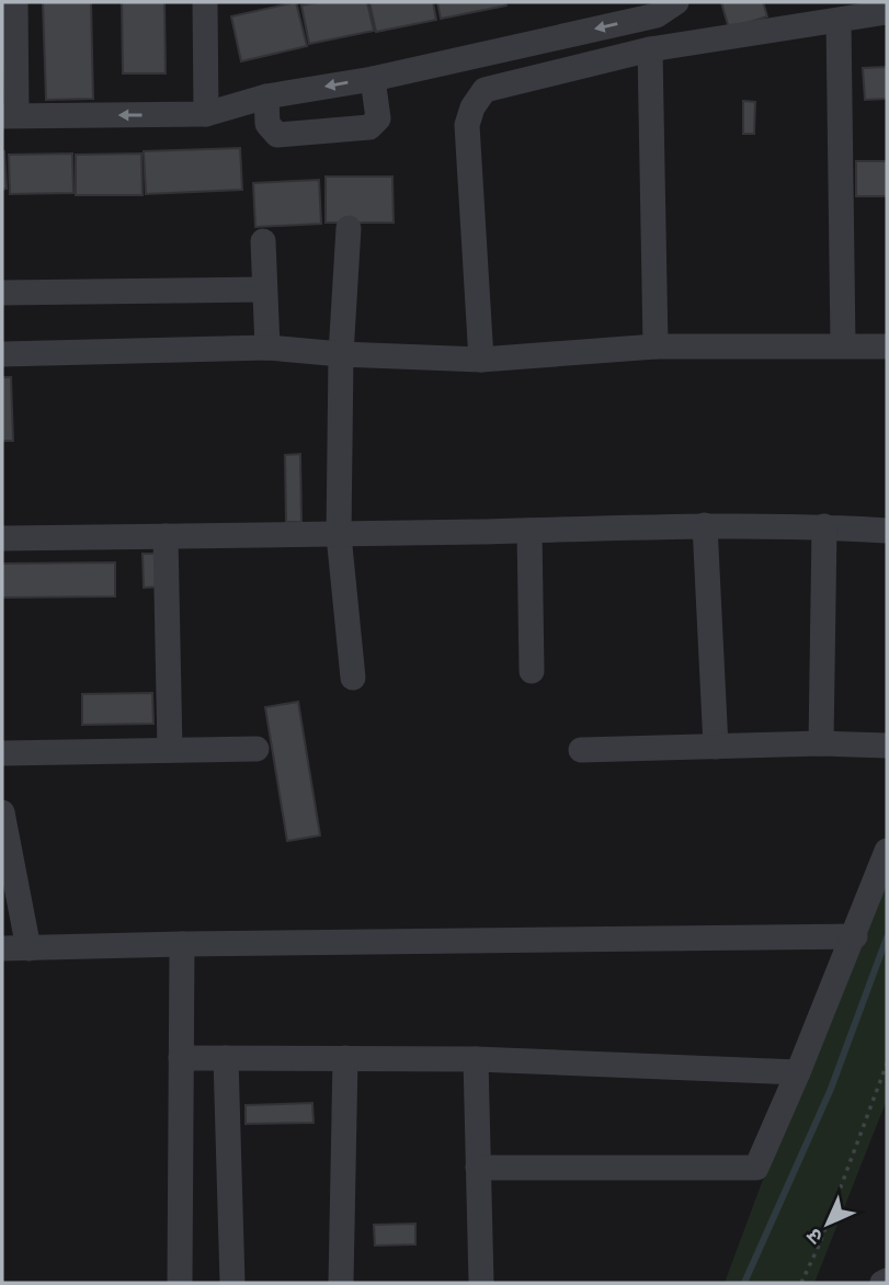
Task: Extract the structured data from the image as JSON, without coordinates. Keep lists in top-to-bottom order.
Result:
{
  "north": "bottom left"
}
